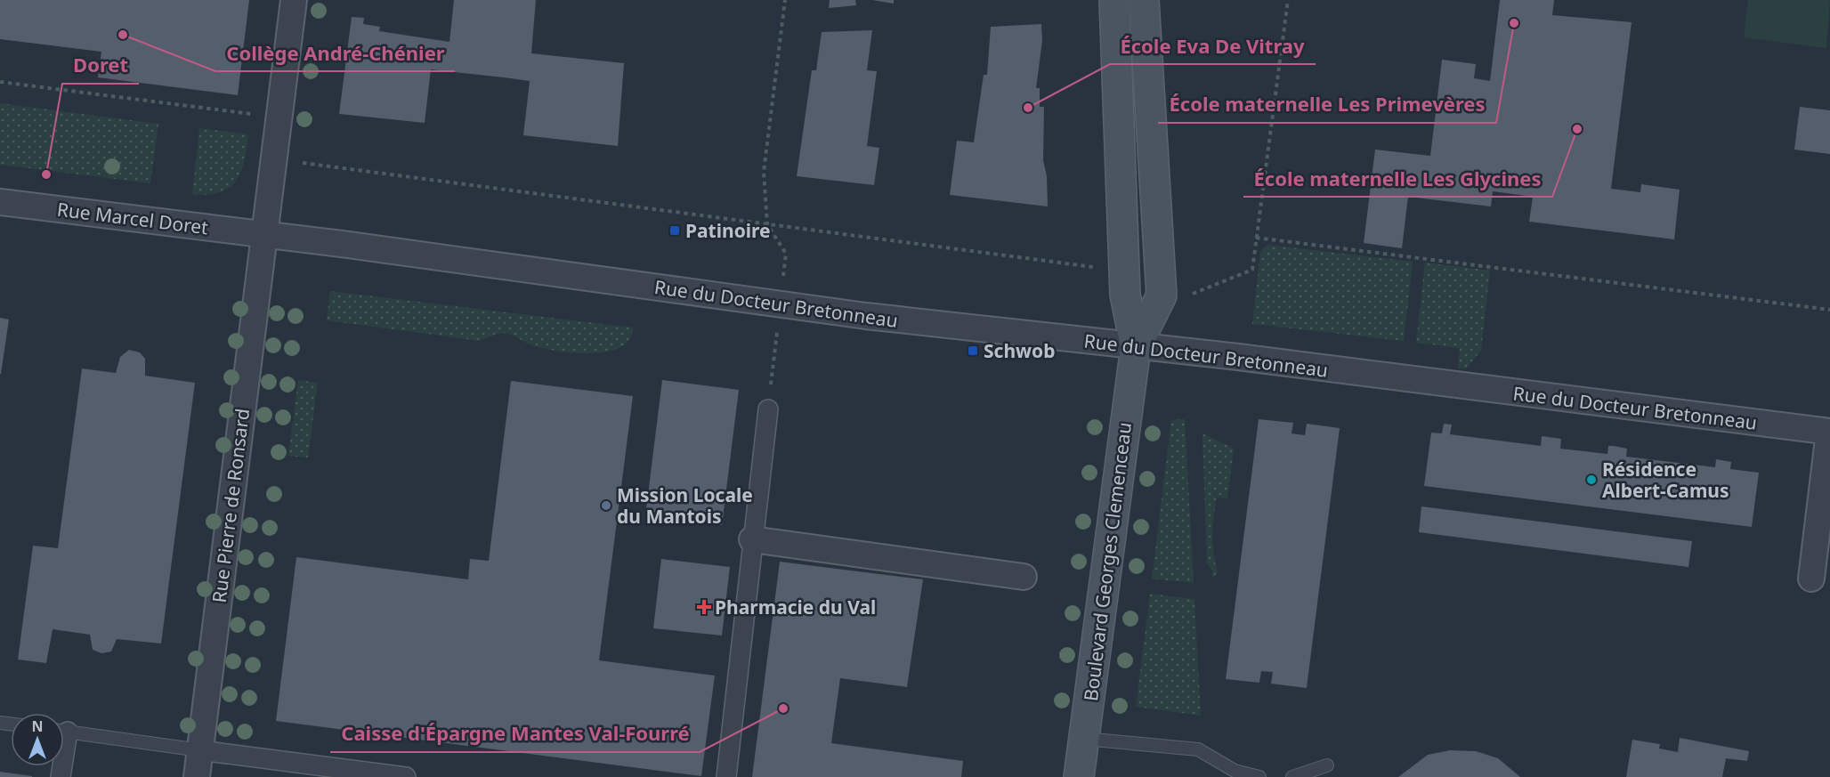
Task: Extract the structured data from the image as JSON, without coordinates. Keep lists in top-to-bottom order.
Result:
{
  "streets": {
    "main road": ["Boulevard Georges Clemenceau"],
    "street": ["Rue Marcel Doret", "Rue du Docteur Bretonneau", "Rue Pierre de Ronsard"]
  },
  "crossings": [
    ["Rue Marcel Doret", "Rue du Docteur Bretonneau"],
    ["Rue Marcel Doret", "Rue Pierre de Ronsard"],
    ["Rue du Docteur Bretonneau", "Rue Pierre de Ronsard"],
    ["Rue du Docteur Bretonneau", "Boulevard Georges Clemenceau"]
  ],
  "places": {
    "other": [
      "École maternelle Les Primevères",
      "Collège André-Chénier",
      "École Eva De Vitray",
      "École maternelle Les Glycines",
      "Doret",
      "Résidence Albert-Camus",
      "Mission Locale du Mantois",
      "Caisse d'Épargne Mantes Val-Fourré"
    ],
    "transit": ["Patinoire", "Schwob"],
    "health": ["Pharmacie du Val"]
  },
  "north": "top"
}
